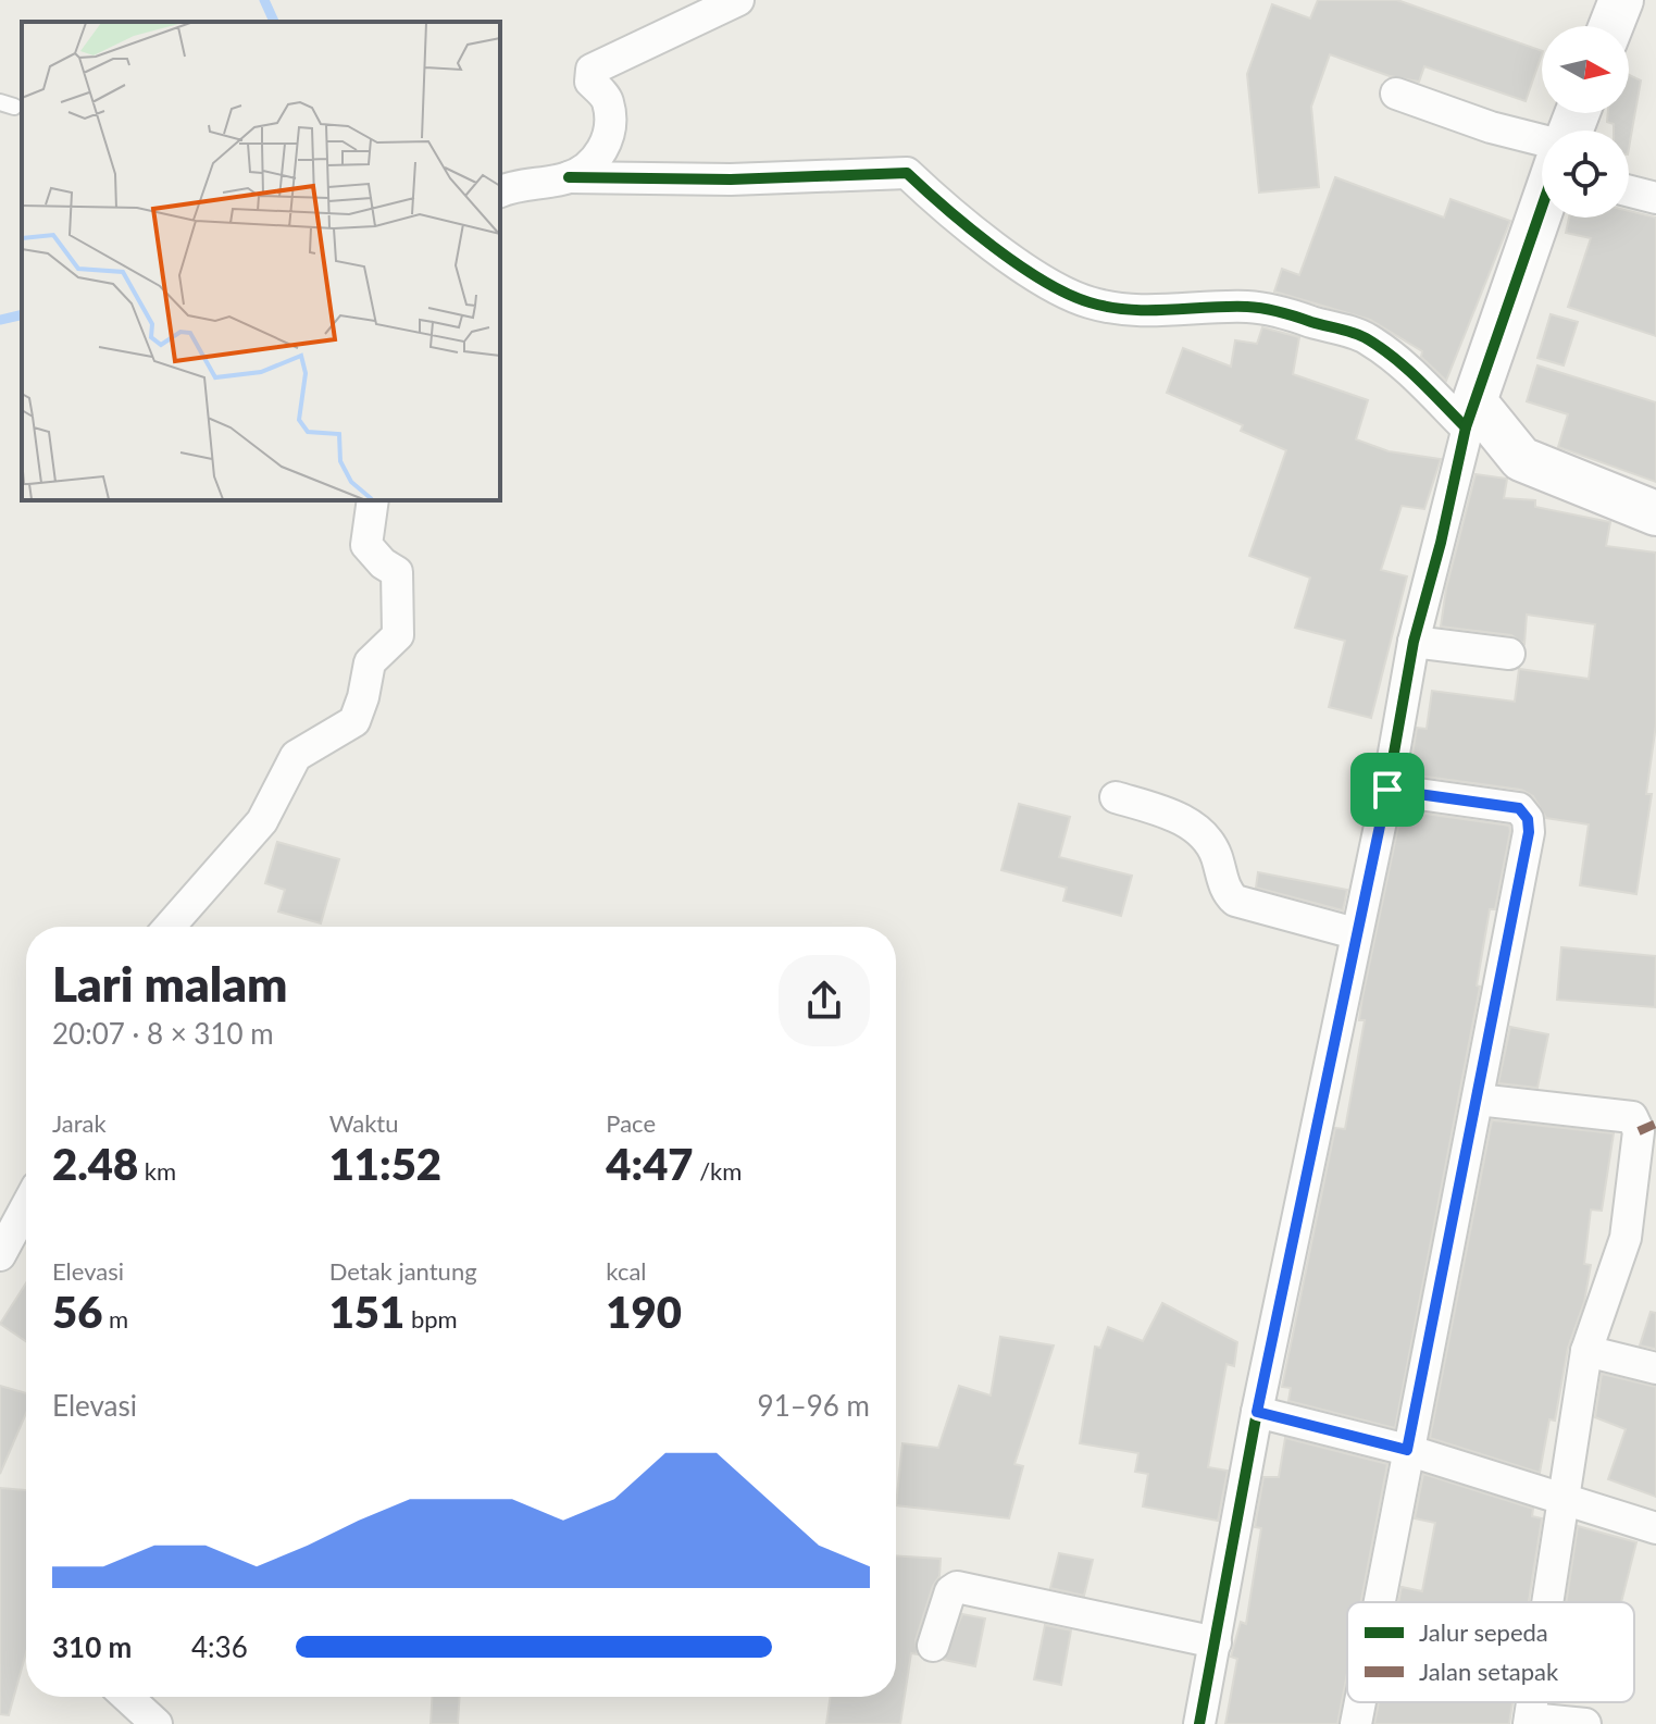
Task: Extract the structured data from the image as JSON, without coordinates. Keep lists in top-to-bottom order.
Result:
{
  "legend": ["Jalur sepeda", "Jalan setapak"],
  "north": "right",
  "page": {
    "heading": ["Lari malam", "20:07 · 8 × 310 m"],
    "stats": [
      ["Jarak", "2.48 km"],
      ["Waktu", "11:52"],
      ["Pace", "4:47 /km"],
      ["Elevasi", "56 m"],
      ["Detak jantung", "151 bpm"],
      ["kcal", "190"]
    ],
    "chart": ["Elevasi", "91–96 m"],
    "list": [
      {
        "name": "310 m",
        "note": "4:36"
      }
    ]
  }
}
